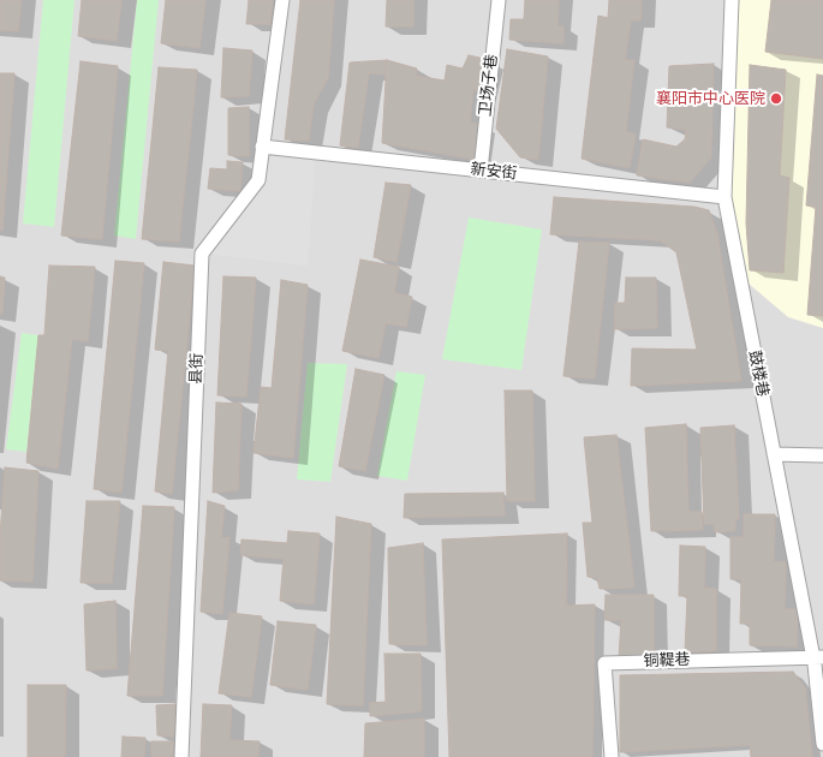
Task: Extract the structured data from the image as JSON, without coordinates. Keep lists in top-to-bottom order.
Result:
{
  "streets": {
    "street": [
      "卫场子巷",
      "新安街",
      "县街",
      "鼓楼巷",
      "铜鞮巷"
    ]
  },
  "crossings": [
    ["卫场子巷", "新安街"],
    ["新安街", "县街"],
    ["新安街", "鼓楼巷"],
    ["鼓楼巷", "铜鞮巷"]
  ],
  "places": ["襄阳市中心医院"]
}
